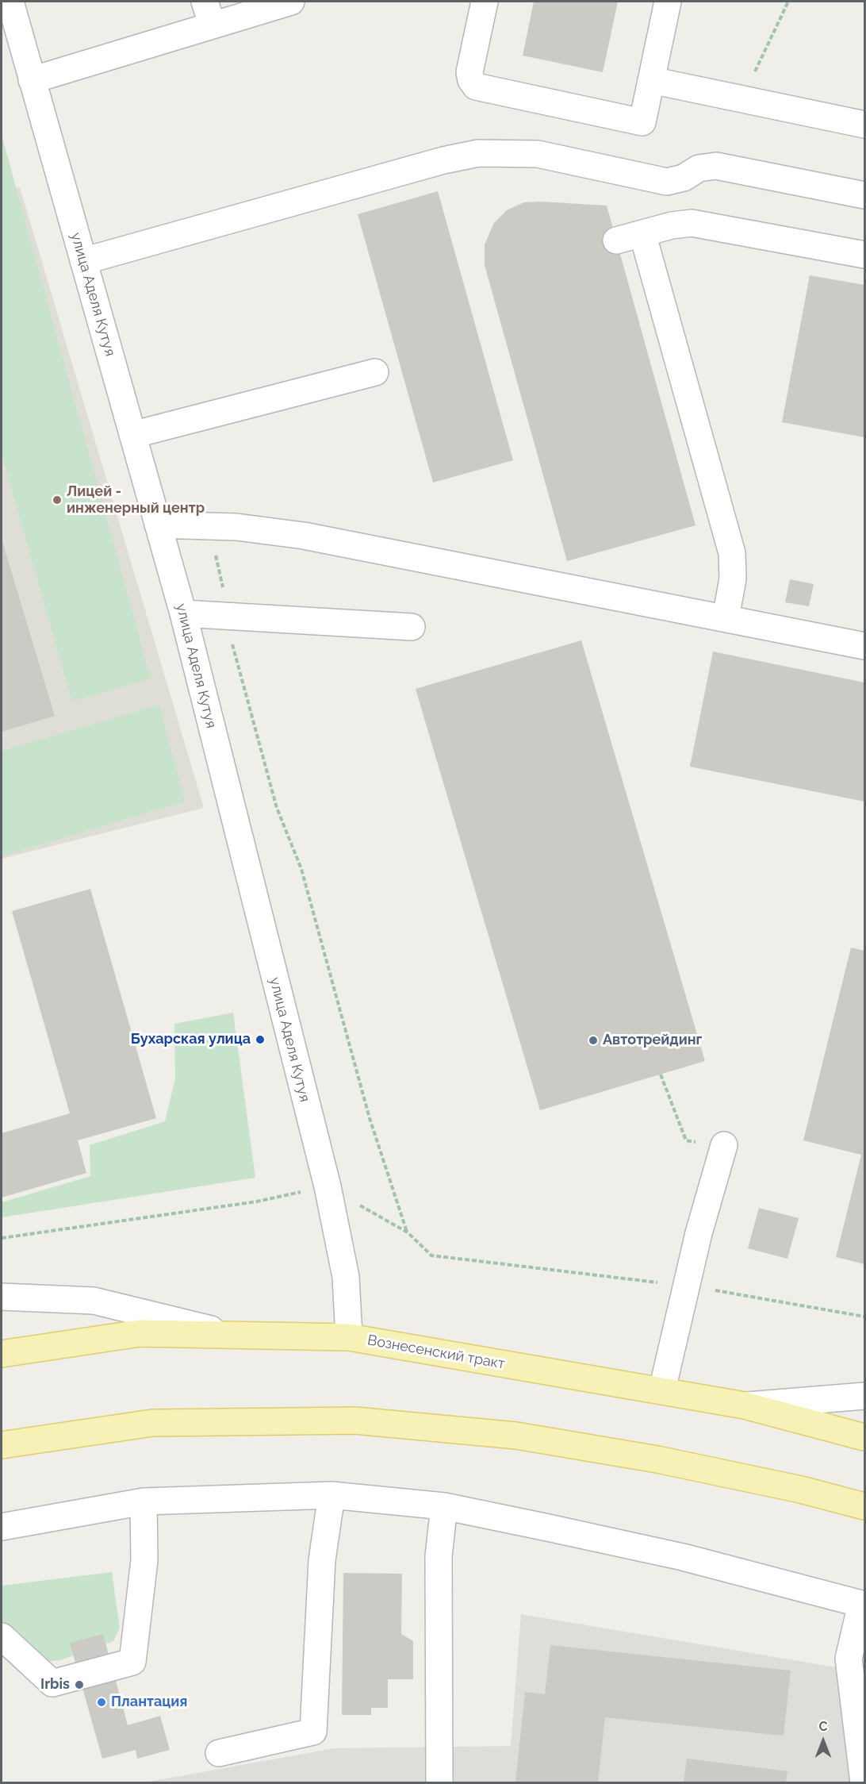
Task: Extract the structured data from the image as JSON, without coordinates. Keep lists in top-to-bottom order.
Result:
{
  "streets": {
    "main road": ["Вознесенский тракт"],
    "street": ["улица Аделя Кутуя"]
  },
  "crossings": [
    ["улица Аделя Кутуя", "Вознесенский тракт"]
  ],
  "places": [
    "Лицей - инженерный центр",
    "Бухарская улица",
    "Автотрейдинг",
    "Irbis",
    "Плантация"
  ],
  "north": "top"
}
